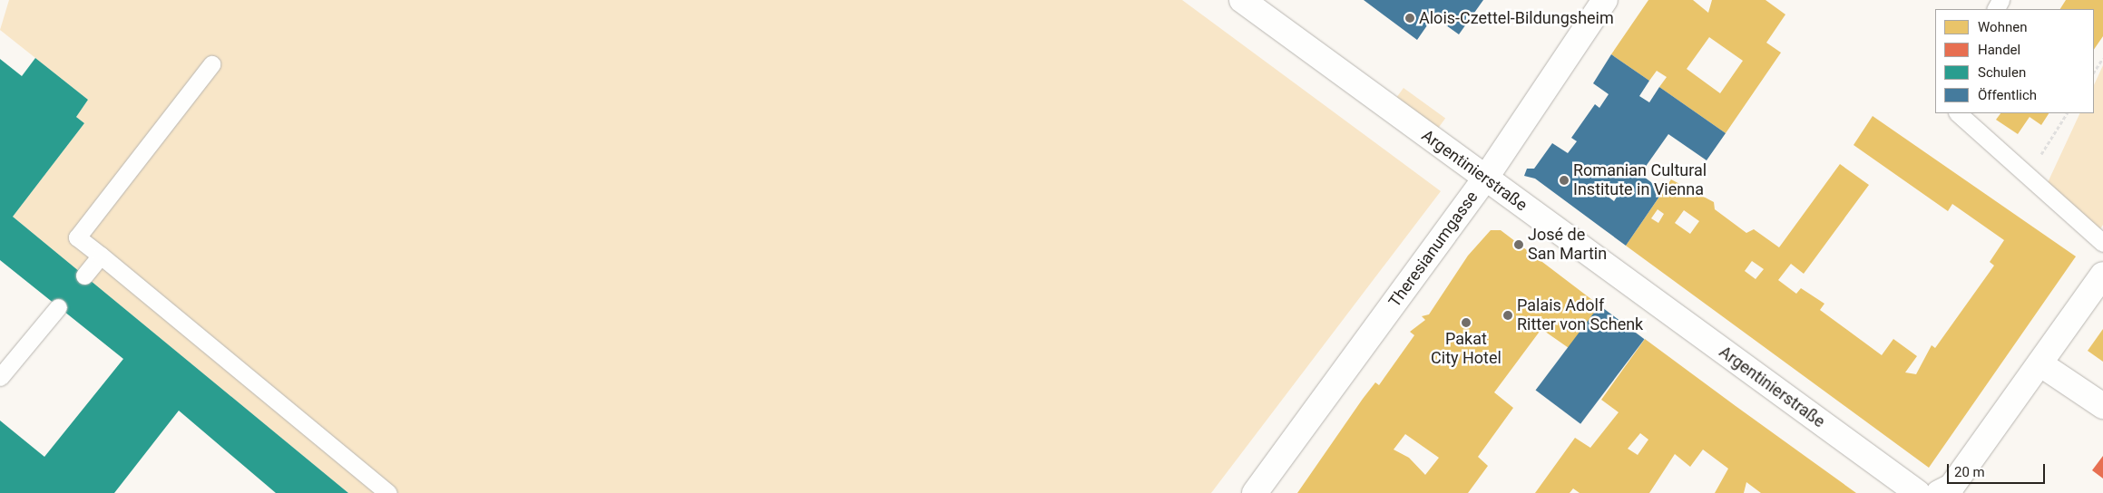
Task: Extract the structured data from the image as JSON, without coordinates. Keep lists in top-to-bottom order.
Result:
{
  "streets": {
    "street": ["Argentinierstraße", "Theresianumgasse"]
  },
  "crossings": [
    ["Argentinierstraße", "Theresianumgasse"]
  ],
  "places": [
    "Alois-Czettel-Bildungsheim",
    "Romanian Cultural Institute in Vienna",
    "José de San Martin",
    "Palais Adolf Ritter von Schenk",
    "Pakat City Hotel"
  ],
  "legend": [
    "Wohnen",
    "Handel",
    "Schulen",
    "Öffentlich"
  ],
  "scale_bar": "20 m"
}
